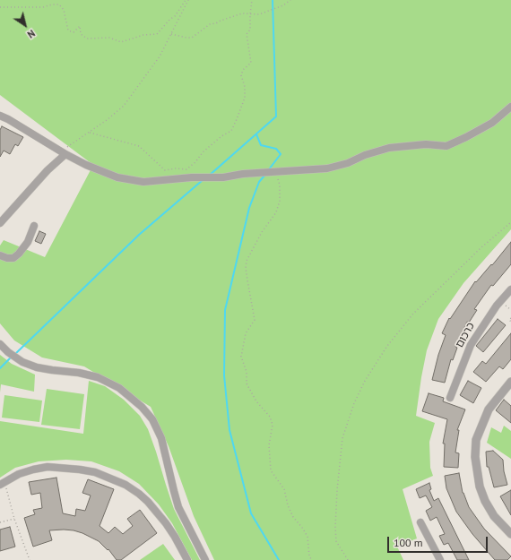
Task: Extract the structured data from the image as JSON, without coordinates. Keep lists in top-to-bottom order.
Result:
{
  "streets": {
    "street": ["כרכום"]
  },
  "scale_bar": "100 m",
  "north": "bottom right"
}
